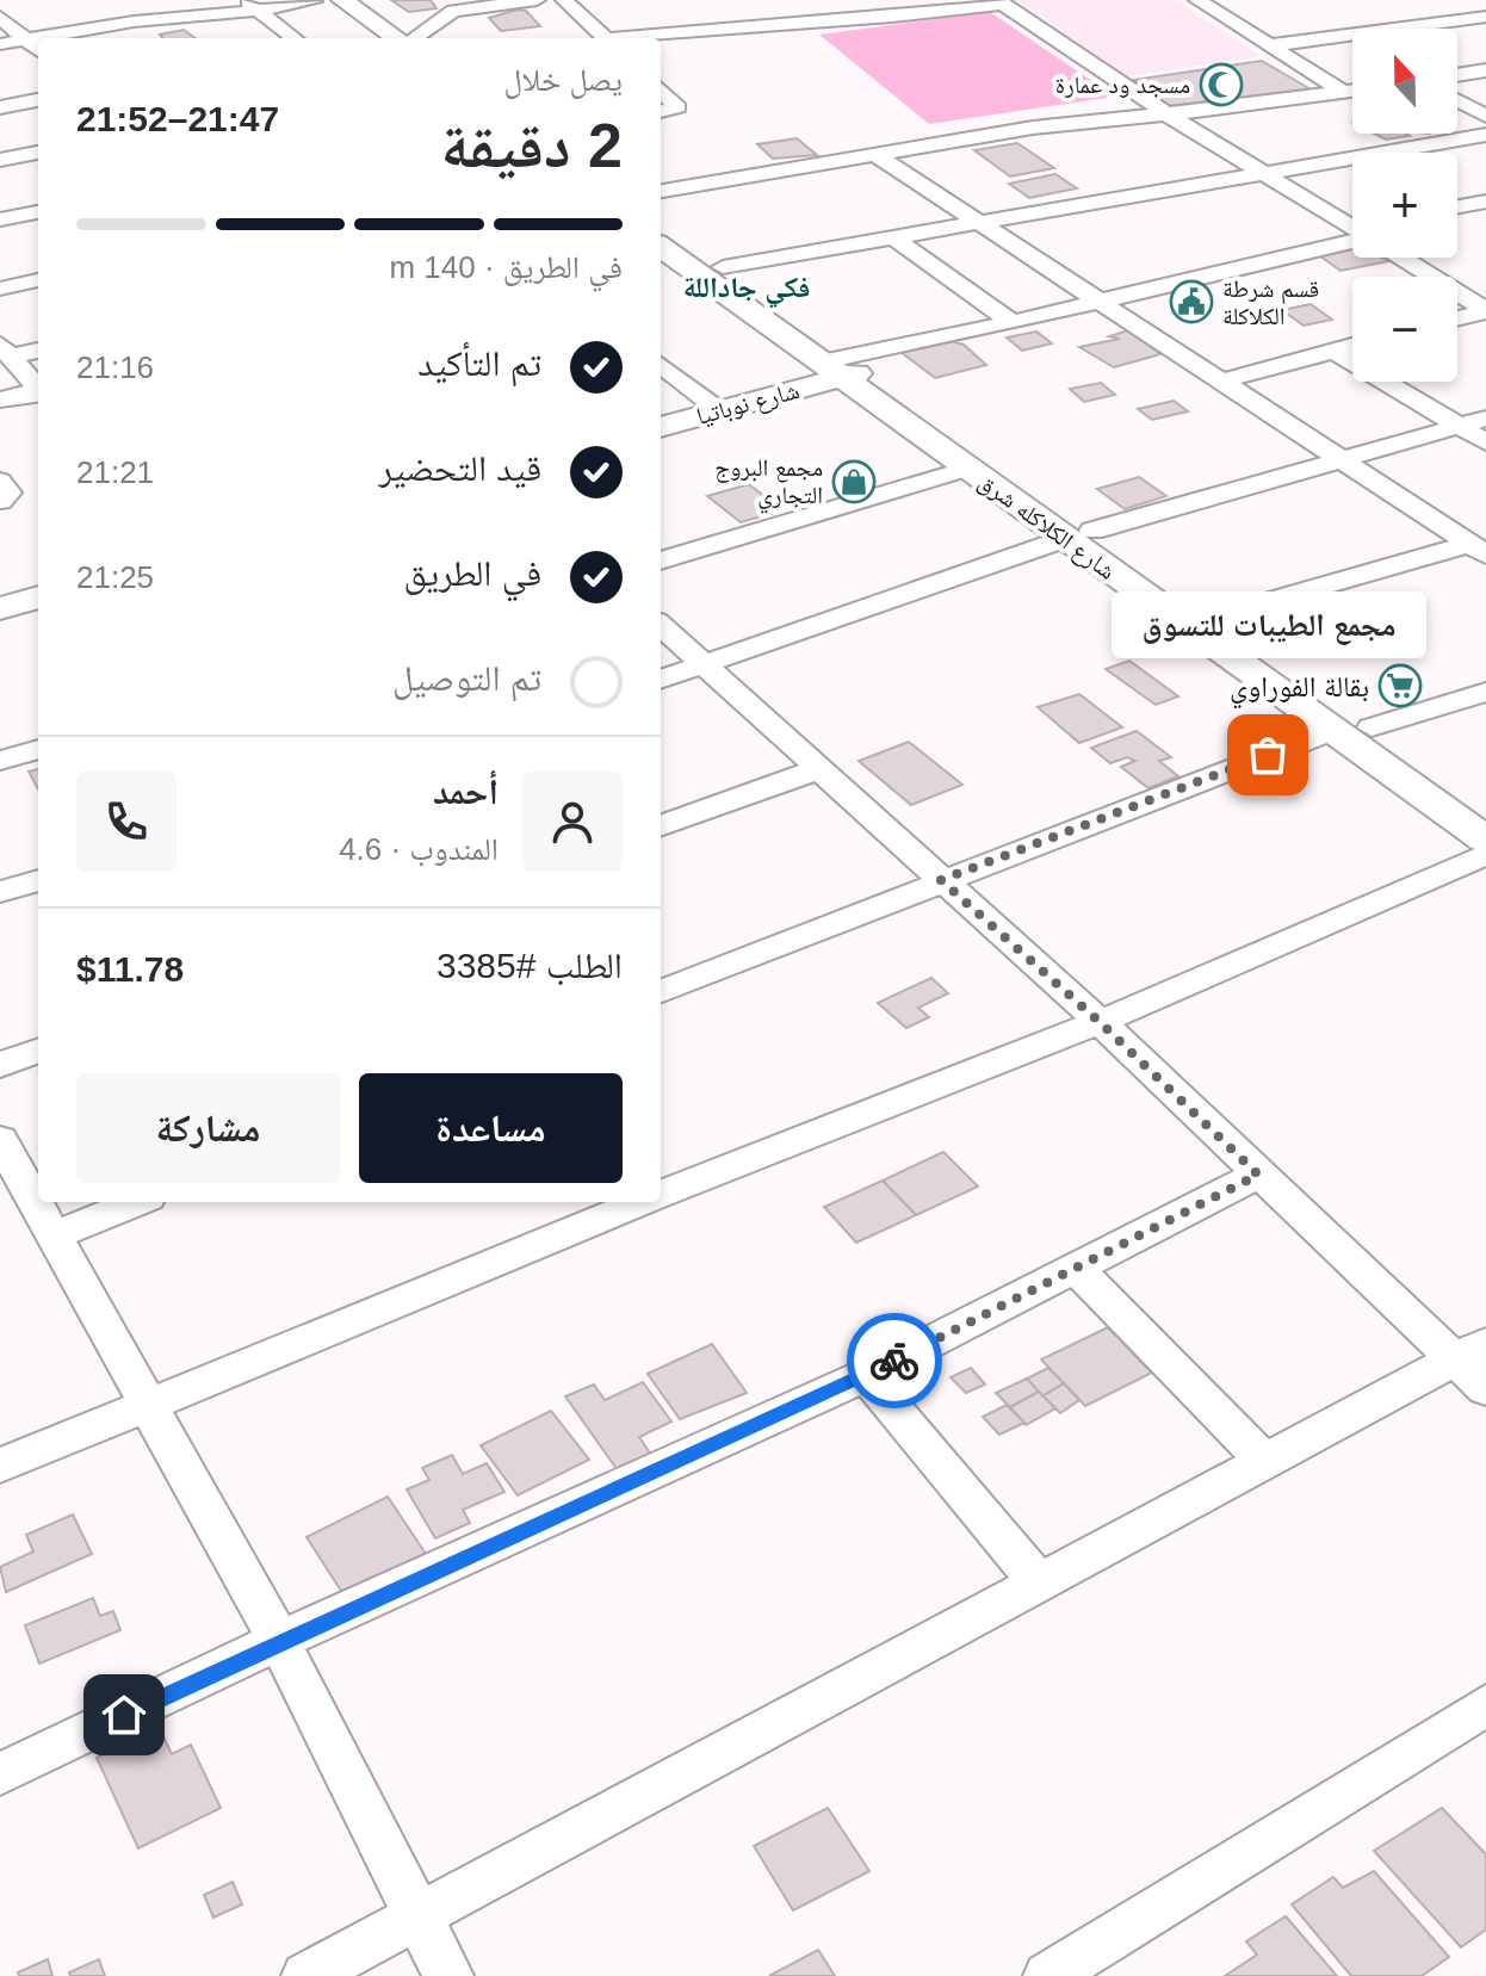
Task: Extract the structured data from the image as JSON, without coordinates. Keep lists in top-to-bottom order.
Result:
{
  "streets": {
    "street": ["شارع نوباتيا", "شارع الكلاكله شرق"]
  },
  "crossings": [
    ["شارع نوباتيا", "شارع الكلاكله شرق"]
  ],
  "districts": ["فكي جاداللة"],
  "places": {
    "mosque": ["مسجد ود عمارة"],
    "public building": ["قسم شرطة الكلاكلة"],
    "shop": ["مجمع البروج التجاري"],
    "supermarket": ["بقالة الفوراوي"],
    "other": ["مجمع الطيبات للتسوق"]
  },
  "north": "top",
  "page": {
    "map_buttons": ["+", "−"],
    "heading": ["2 دقيقة", "يصل خلال", "21:47–21:52"],
    "panel": [
      "أحمد",
      "المندوب · 4.6",
      "الطلب #3385",
      "$11.78"
    ],
    "bar": "في الطريق · 140 m",
    "list": [
      ["تم التأكيد", "21:16"],
      ["قيد التحضير", "21:21"],
      ["في الطريق", "21:25"],
      "تم التوصيل"
    ],
    "bubble": "مجمع الطيبات للتسوق",
    "buttons": ["مساعدة", "مشاركة"]
  }
}
